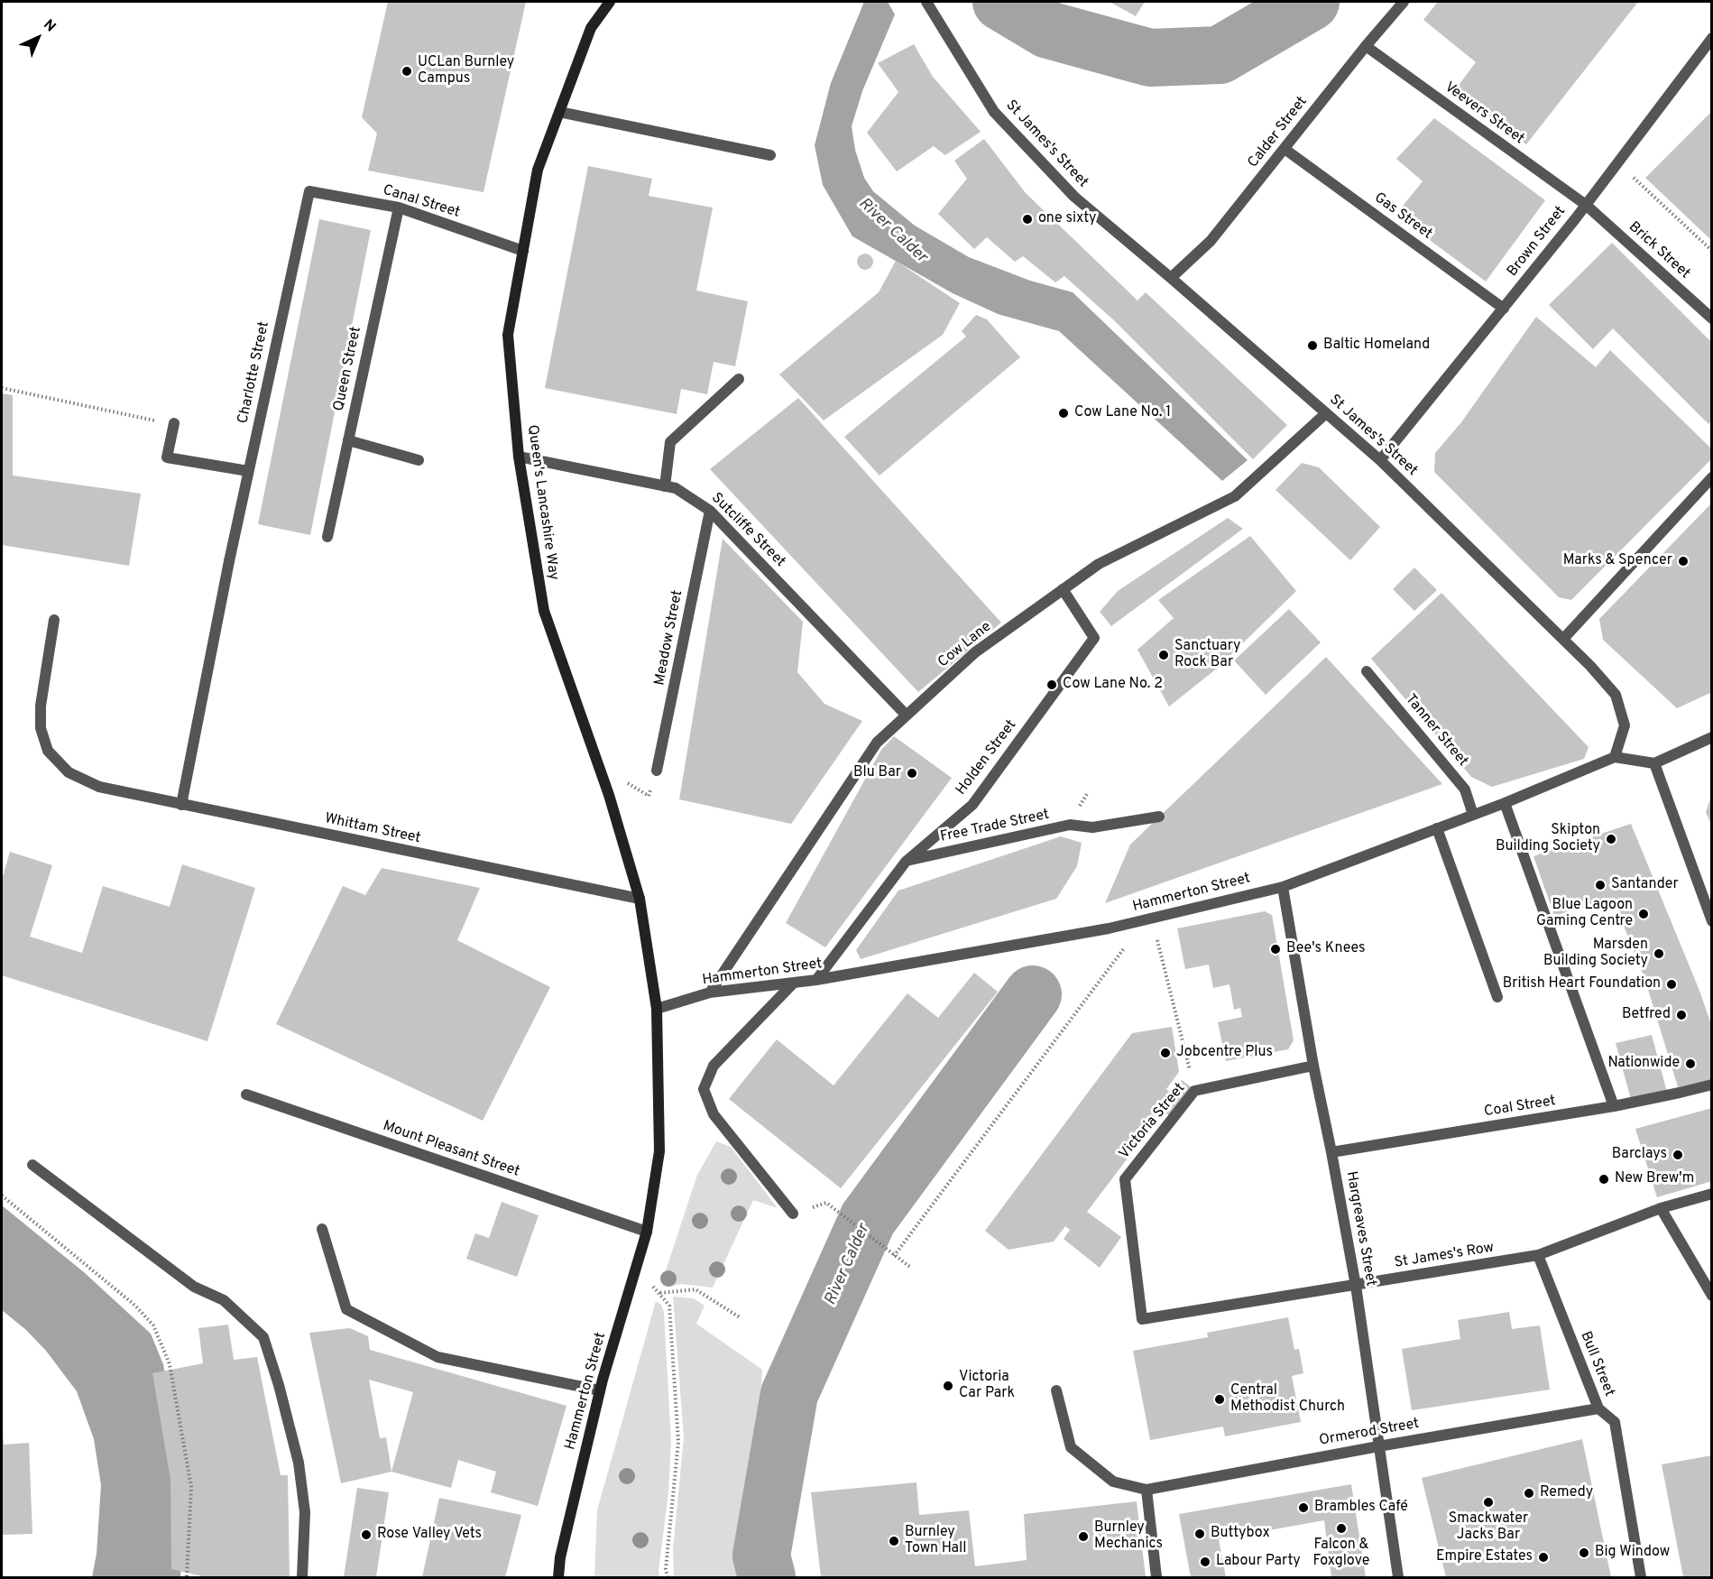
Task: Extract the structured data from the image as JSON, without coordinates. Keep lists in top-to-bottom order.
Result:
{
  "streets": {
    "main road": ["Queen's Lancashire Way", "Hammerton Street"],
    "street": [
      "Veevers Street",
      "Calder Street",
      "St James's Street",
      "Canal Street",
      "Gas Street",
      "Brown Street",
      "Brick Street",
      "Queen Street",
      "Charlotte Street",
      "Sutcliffe Street",
      "Meadow Street",
      "Cow Lane",
      "Tanner Street",
      "Holden Street",
      "Free Trade Street",
      "Whittam Street",
      "Coal Street",
      "Victoria Street",
      "Mount Pleasant Street",
      "Hargreaves Street",
      "St James's Row",
      "Bull Street",
      "Ormerod Street"
    ]
  },
  "crossings": [
    ["Veevers Street", "Calder Street"],
    ["Veevers Street", "Brown Street"],
    ["Veevers Street", "Brick Street"],
    ["Calder Street", "St James's Street"],
    ["Calder Street", "Gas Street"],
    ["St James's Street", "Brown Street"],
    ["St James's Street", "Cow Lane"],
    ["St James's Street", "Hammerton Street"],
    ["Canal Street", "Queen Street"],
    ["Canal Street", "Charlotte Street"],
    ["Canal Street", "Queen's Lancashire Way"],
    ["Gas Street", "Brown Street"],
    ["Brown Street", "Brick Street"],
    ["Charlotte Street", "Whittam Street"],
    ["Queen's Lancashire Way", "Sutcliffe Street"],
    ["Queen's Lancashire Way", "Whittam Street"],
    ["Queen's Lancashire Way", "Hammerton Street"],
    ["Sutcliffe Street", "Meadow Street"],
    ["Sutcliffe Street", "Cow Lane"],
    ["Cow Lane", "Holden Street"],
    ["Cow Lane", "Hammerton Street"],
    ["Tanner Street", "Hammerton Street"],
    ["Holden Street", "Free Trade Street"],
    ["Holden Street", "Hammerton Street"],
    ["Hammerton Street", "Mount Pleasant Street"],
    ["Hammerton Street", "Hargreaves Street"],
    ["Coal Street", "Hargreaves Street"],
    ["Victoria Street", "Hargreaves Street"],
    ["Victoria Street", "St James's Row"],
    ["Hargreaves Street", "St James's Row"],
    ["Hargreaves Street", "Ormerod Street"],
    ["St James's Row", "Bull Street"],
    ["Bull Street", "Ormerod Street"]
  ],
  "water": ["River Calder"],
  "places": [
    "UCLan Burnley Campus",
    "one sixty",
    "Baltic Homeland",
    "Cow Lane No. 1",
    "Marks & Spencer",
    "Sanctuary Rock Bar",
    "Cow Lane No. 2",
    "Blu Bar",
    "Skipton Building Society",
    "Santander",
    "Blue Lagoon Gaming Centre",
    "Bee's Knees",
    "Marsden Building Society",
    "British Heart Foundation",
    "Betfred",
    "Jobcentre Plus",
    "Nationwide",
    "Barclays",
    "New Brew'm",
    "Victoria Car Park",
    "Central Methodist Church",
    "Remedy",
    "Smackwater Jacks Bar",
    "Brambles Café",
    "Falcon & Foxglove",
    "Buttybox",
    "Rose Valley Vets",
    "Burnley Mechanics",
    "Burnley Town Hall",
    "Big Window",
    "Empire Estates",
    "Labour Party"
  ],
  "north": "top right"
}
